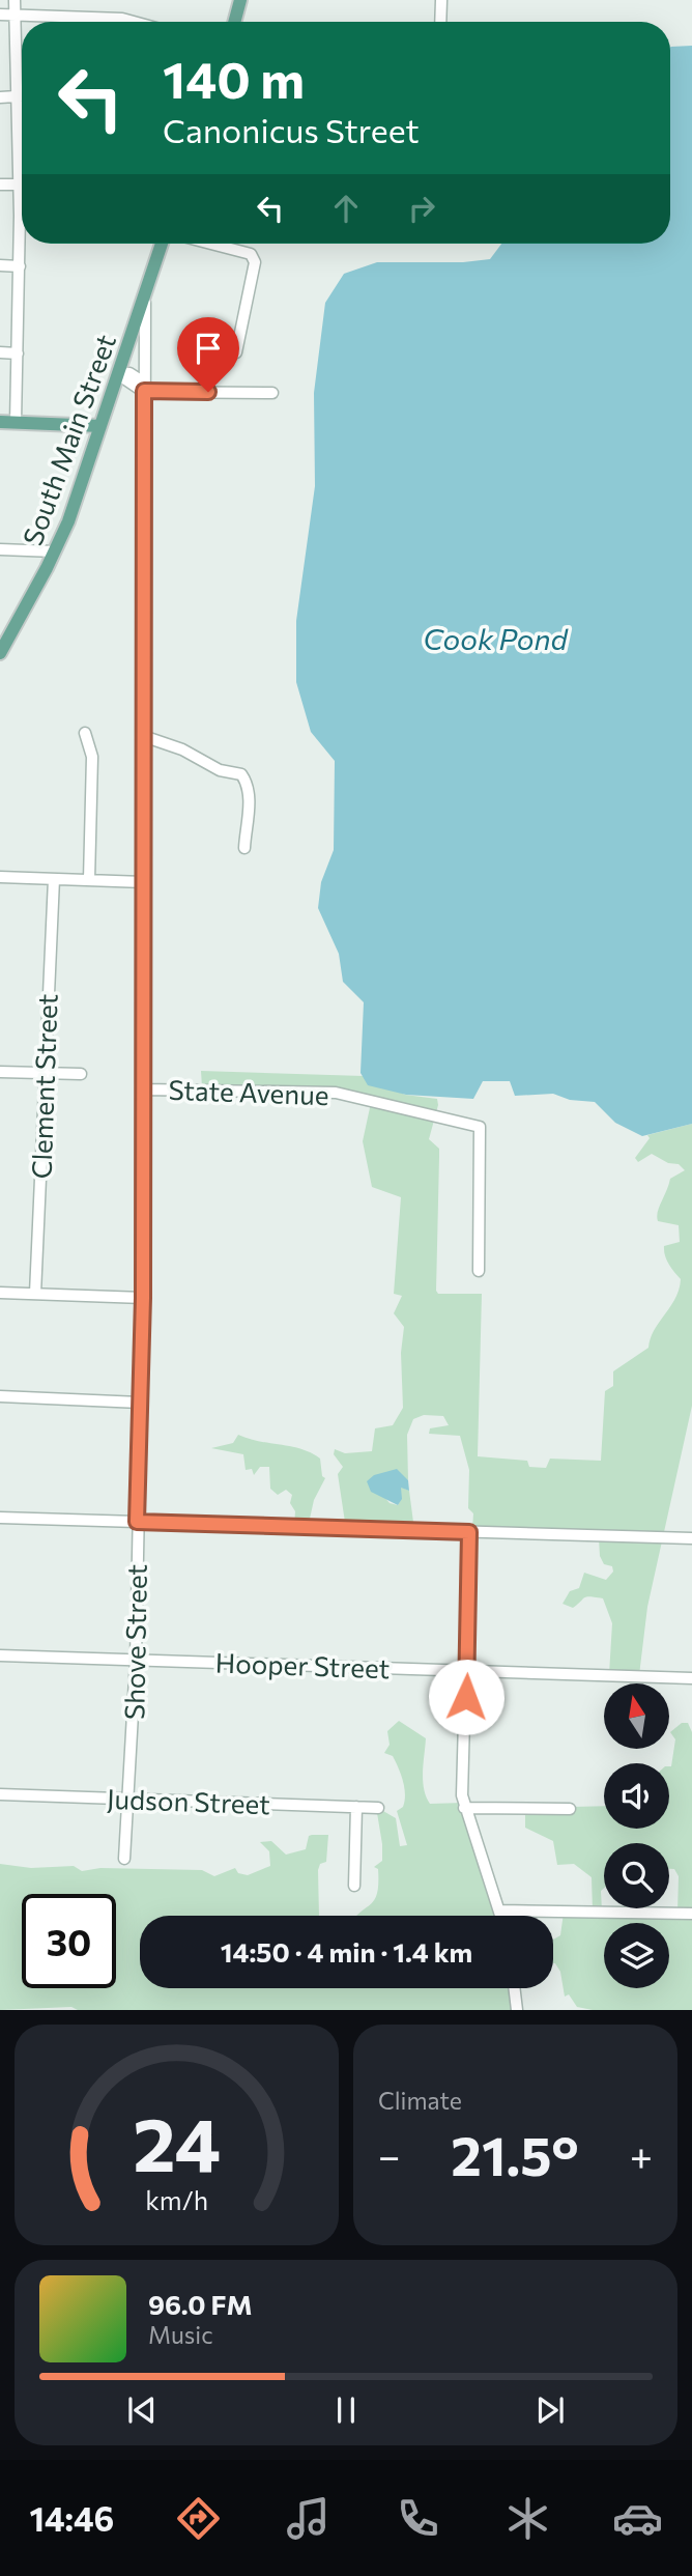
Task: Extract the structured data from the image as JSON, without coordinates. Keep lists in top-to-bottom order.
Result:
{
  "streets": {
    "main road": ["South Main Street"],
    "street": [
      "Clement Street",
      "State Avenue",
      "Shove Street",
      "Hooper Street",
      "Judson Street"
    ]
  },
  "crossings": [
    ["South Main Street", "Shove Street"],
    ["State Avenue", "Shove Street"],
    ["Shove Street", "Hooper Street"],
    ["Shove Street", "Judson Street"]
  ],
  "water": ["Cook Pond"],
  "north": "top",
  "page": {
    "turn": ["140 m", "Canonicus Street"],
    "limit": "30",
    "trip": "14:50 · 4 min · 1.4 km",
    "tile": "Climate",
    "heat": ["−", "21.5°", "+"],
    "song": ["96.0 FM", "Music"],
    "tabs": "14:46",
    "gauge": ["24", "km/h"]
  }
}
